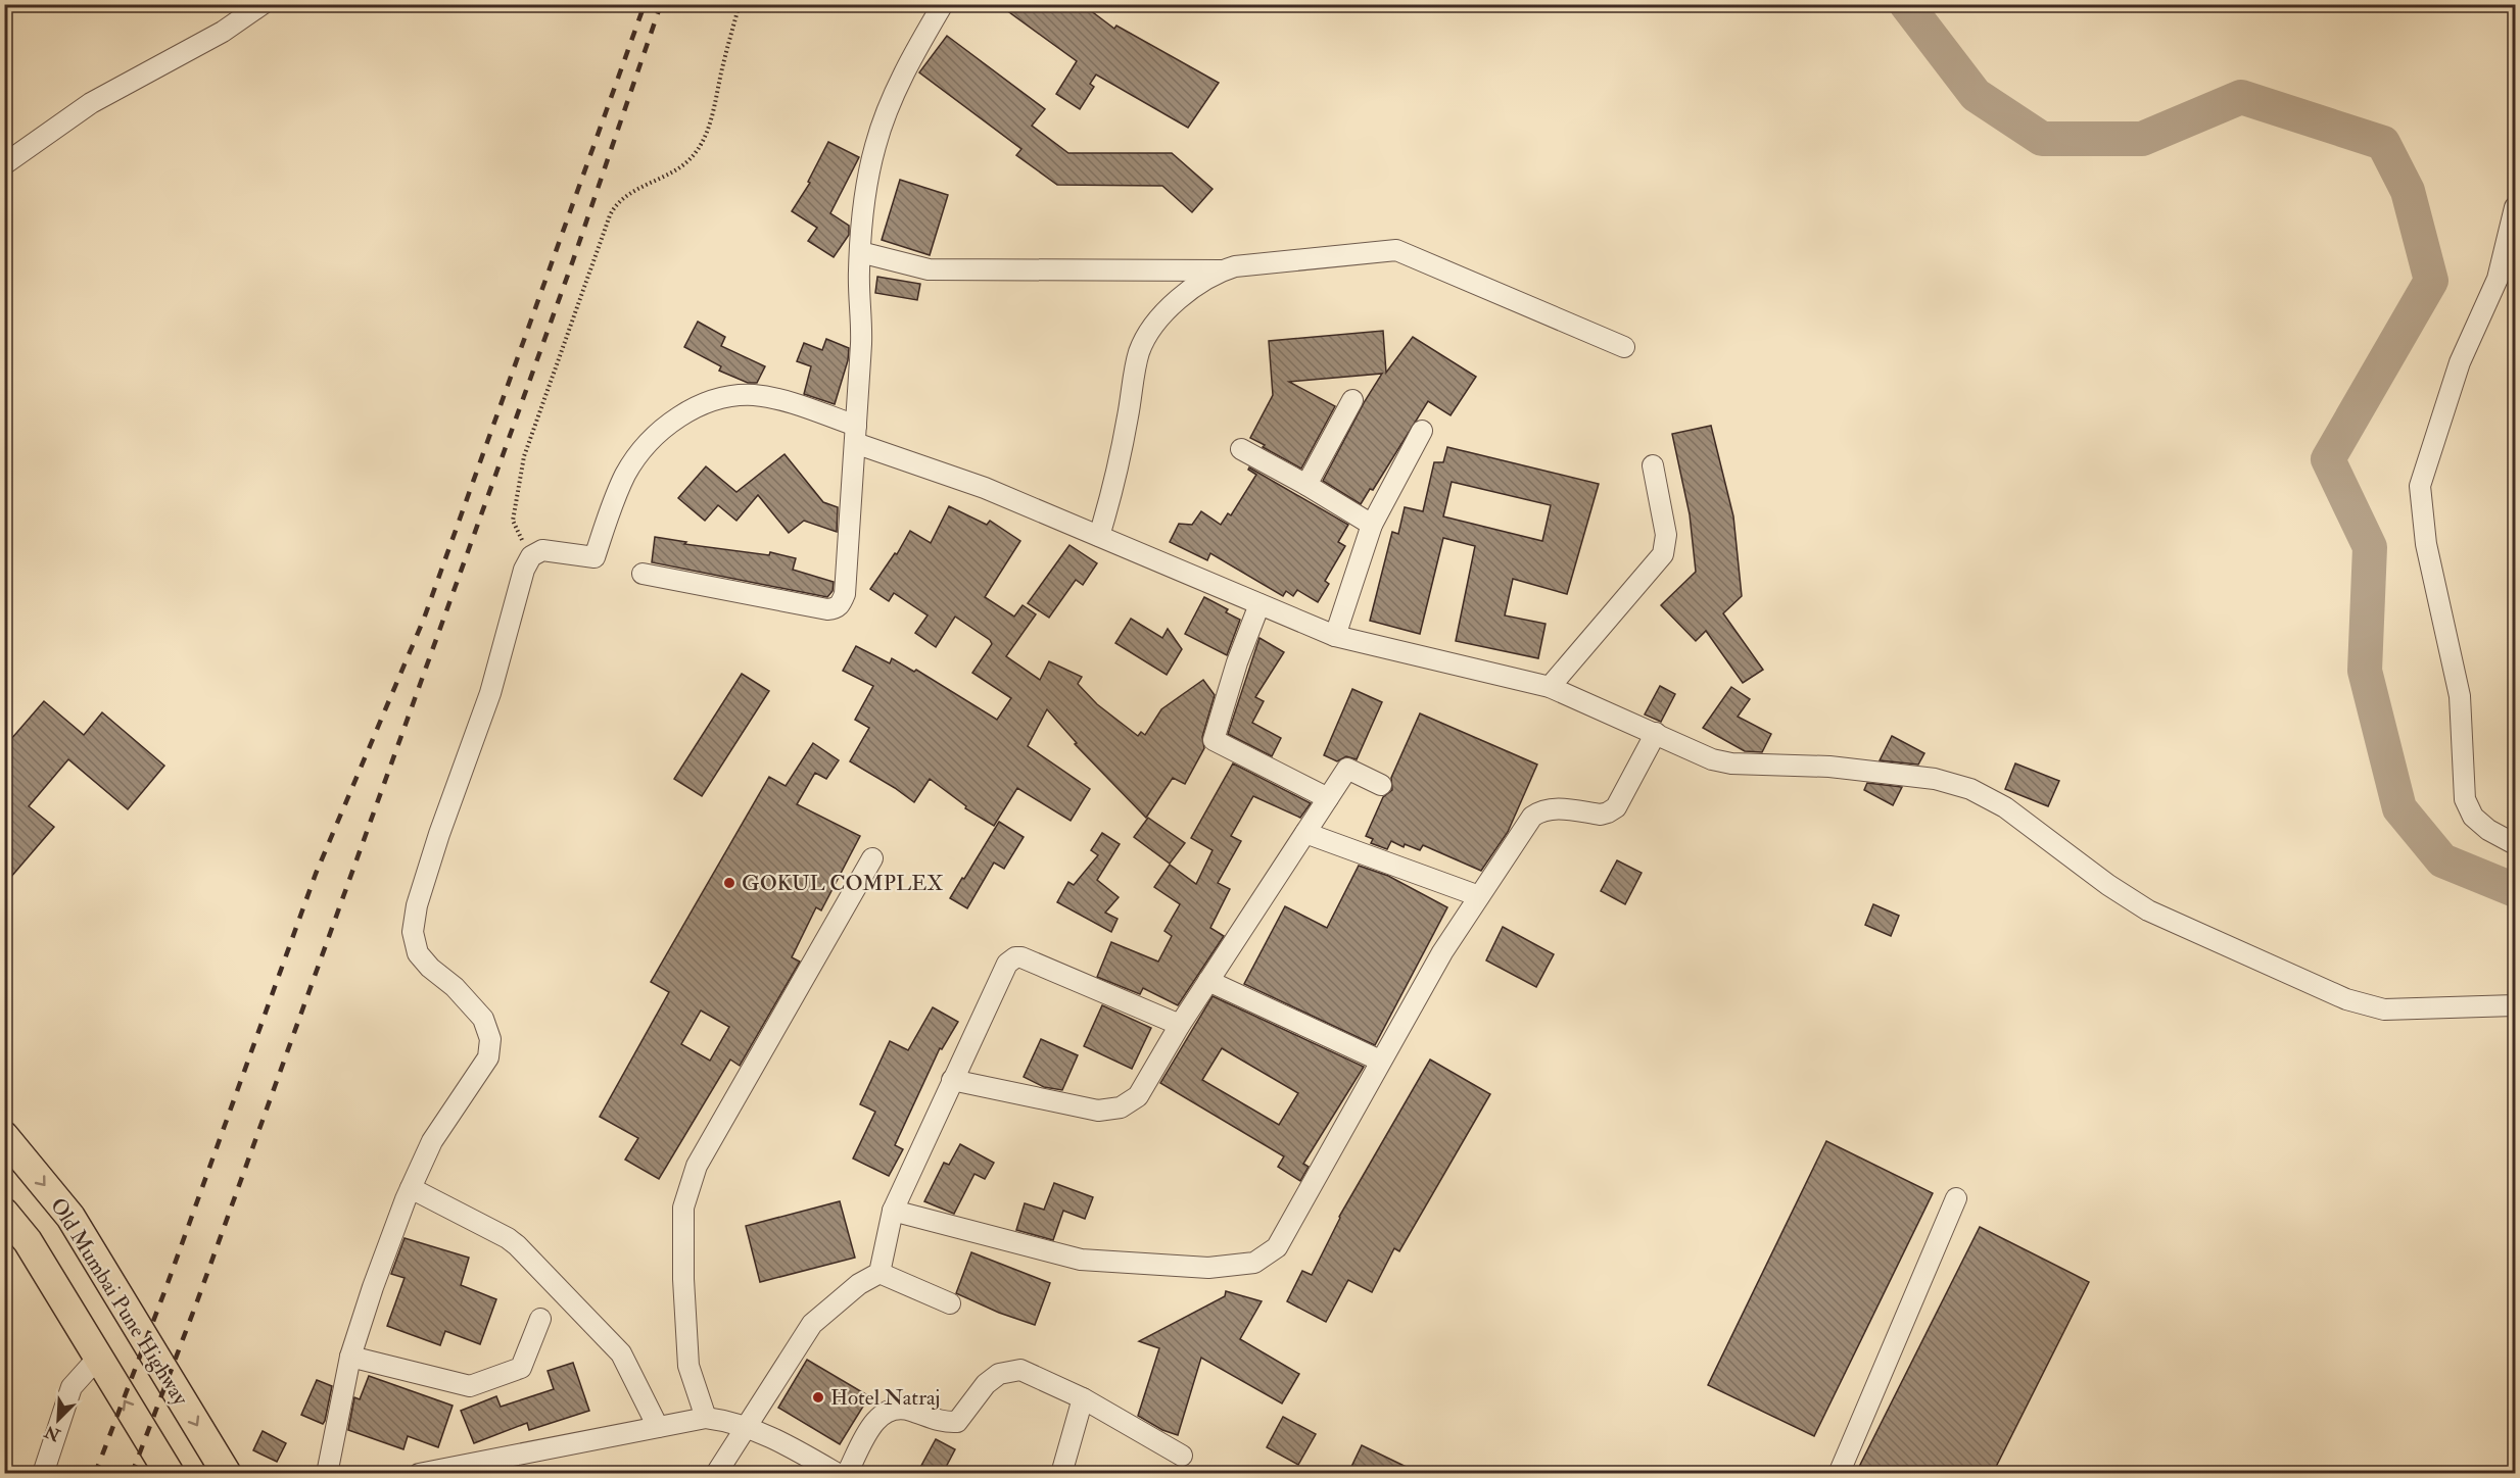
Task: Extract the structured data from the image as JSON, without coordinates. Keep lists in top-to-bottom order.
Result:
{
  "streets": {
    "highway": ["Old Mumbai Pune Highway"]
  },
  "places": ["GOKUL COMPLEX", "Hotel Natraj"],
  "north": "bottom left"
}
